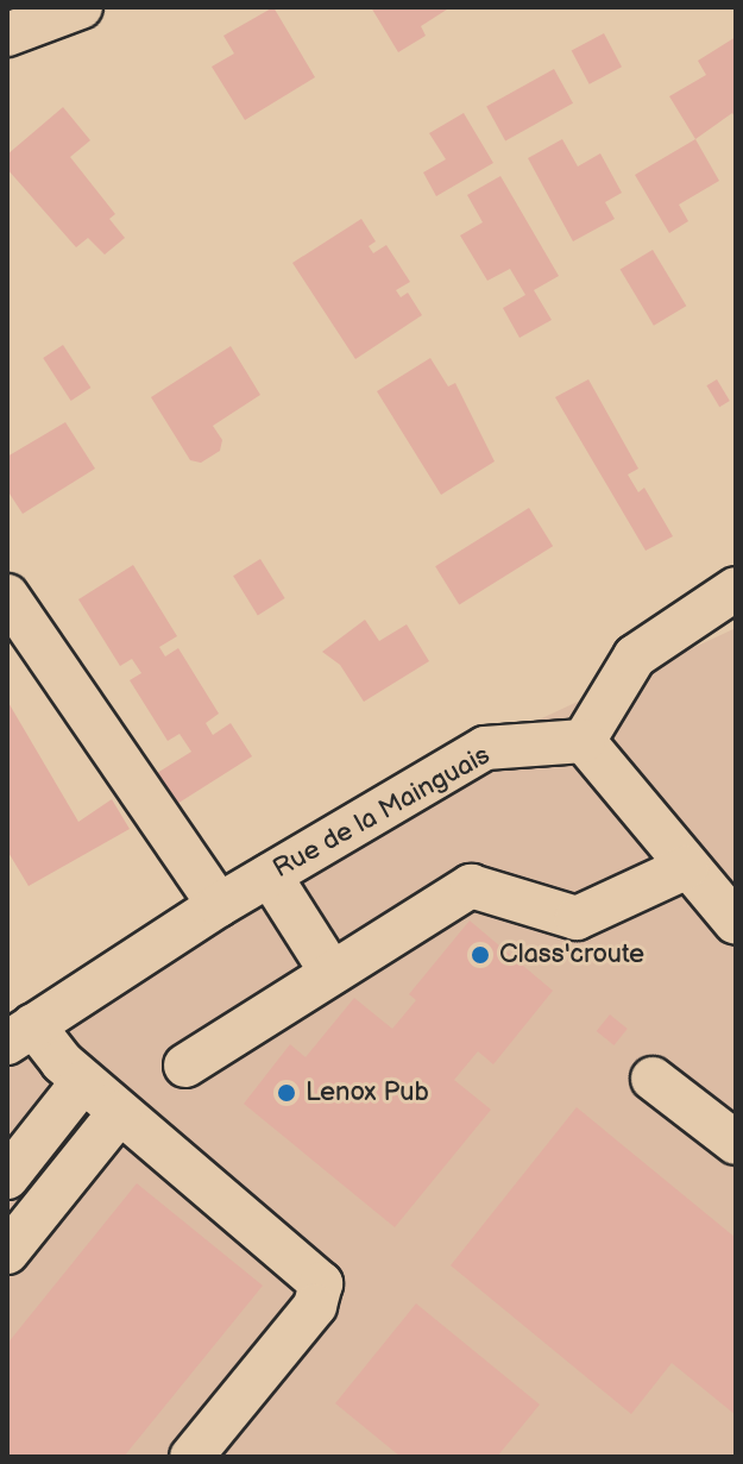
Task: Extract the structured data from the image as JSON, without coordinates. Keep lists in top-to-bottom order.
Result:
{
  "streets": {
    "street": ["Rue de la Mainguais"]
  },
  "places": ["Class'croute", "Lenox Pub"]
}
